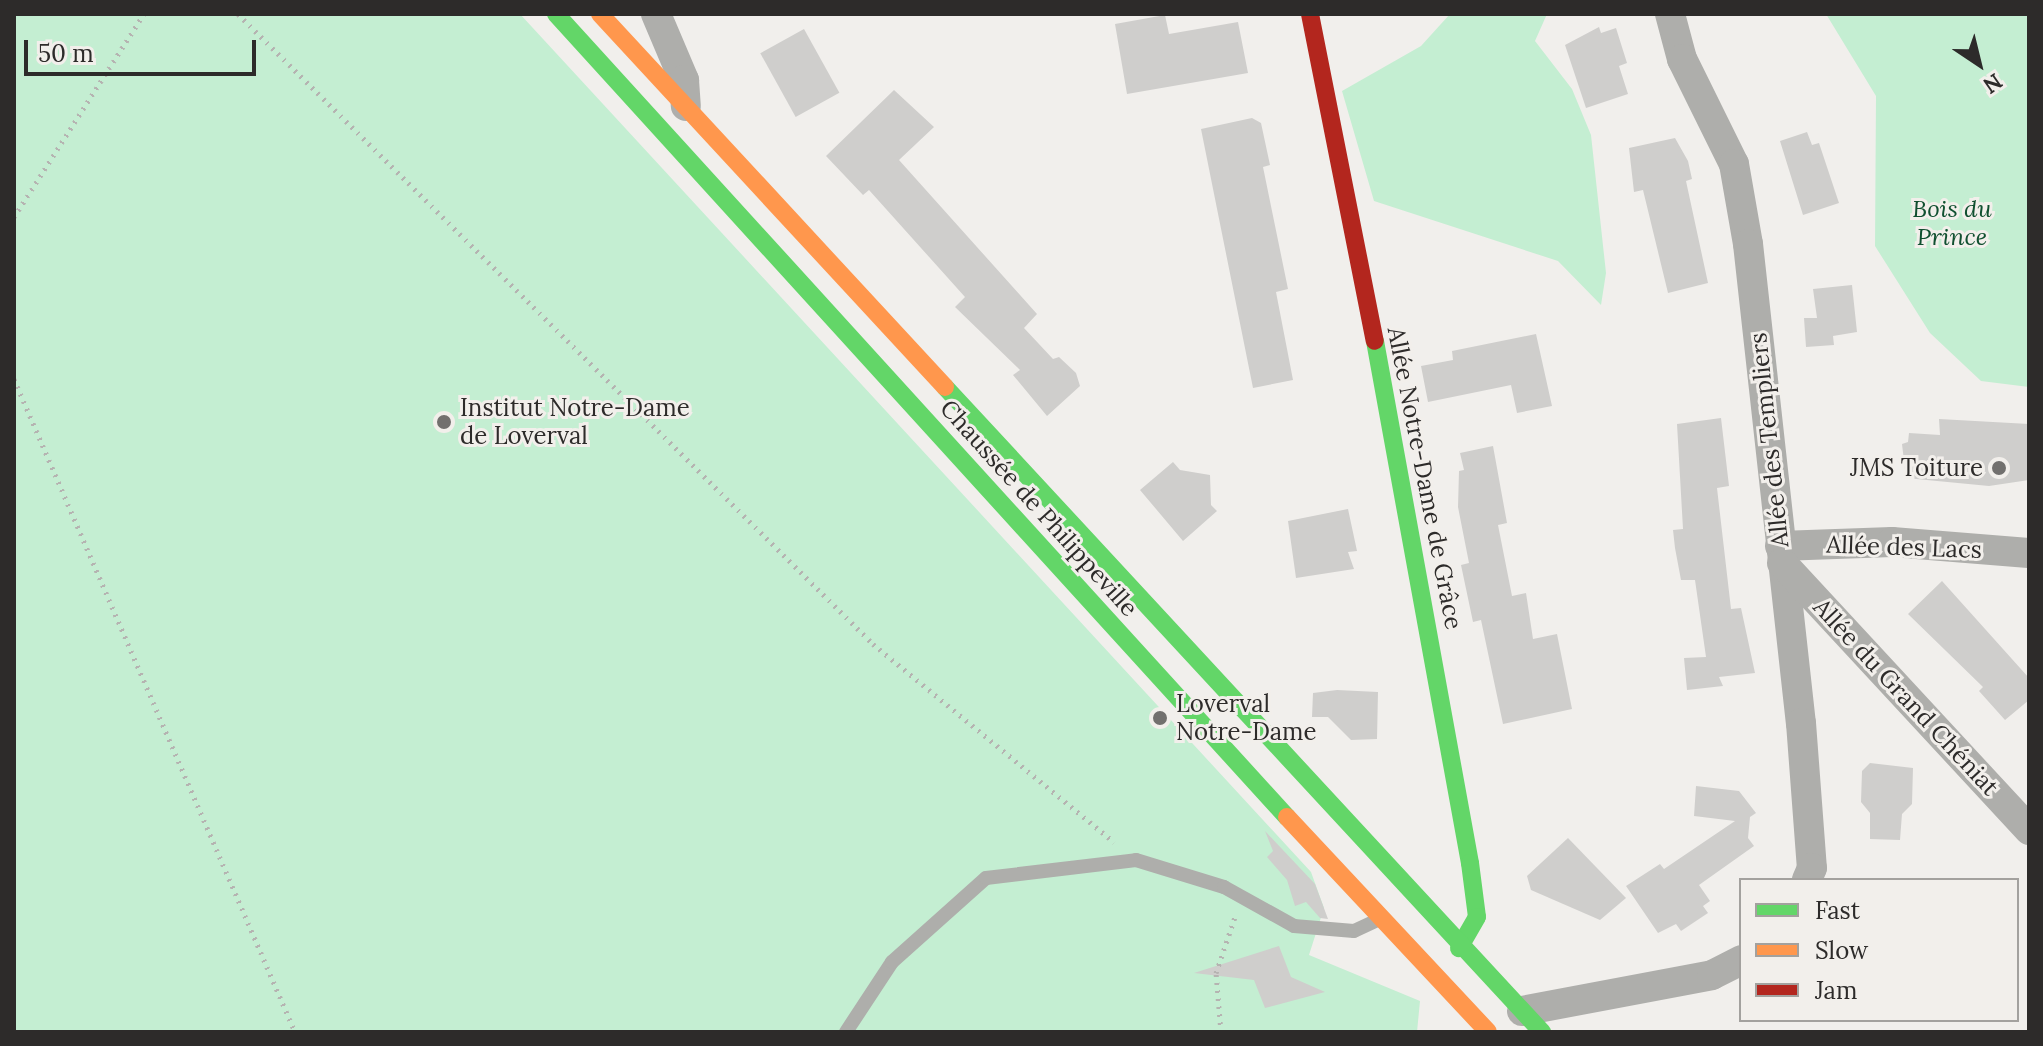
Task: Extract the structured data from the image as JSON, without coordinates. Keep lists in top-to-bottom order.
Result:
{
  "streets": {
    "main road": ["Allée Notre-Dame de Grâce", "Chaussée de Philippeville"],
    "street": ["Allée des Templiers", "Allée des Lacs", "Allée du Grand Chéniat"]
  },
  "crossings": [
    ["Allée des Templiers", "Allée des Lacs"],
    ["Allée des Templiers", "Allée du Grand Chéniat"],
    ["Allée Notre-Dame de Grâce", "Chaussée de Philippeville"],
    ["Allée des Lacs", "Allée du Grand Chéniat"]
  ],
  "parks": ["Bois du Prince"],
  "places": ["Institut Notre-Dame de Loverval", "JMS Toiture", "Loverval Notre-Dame"],
  "legend": ["Fast", "Slow", "Jam"],
  "scale_bar": "50 m",
  "north": "bottom right"
}
